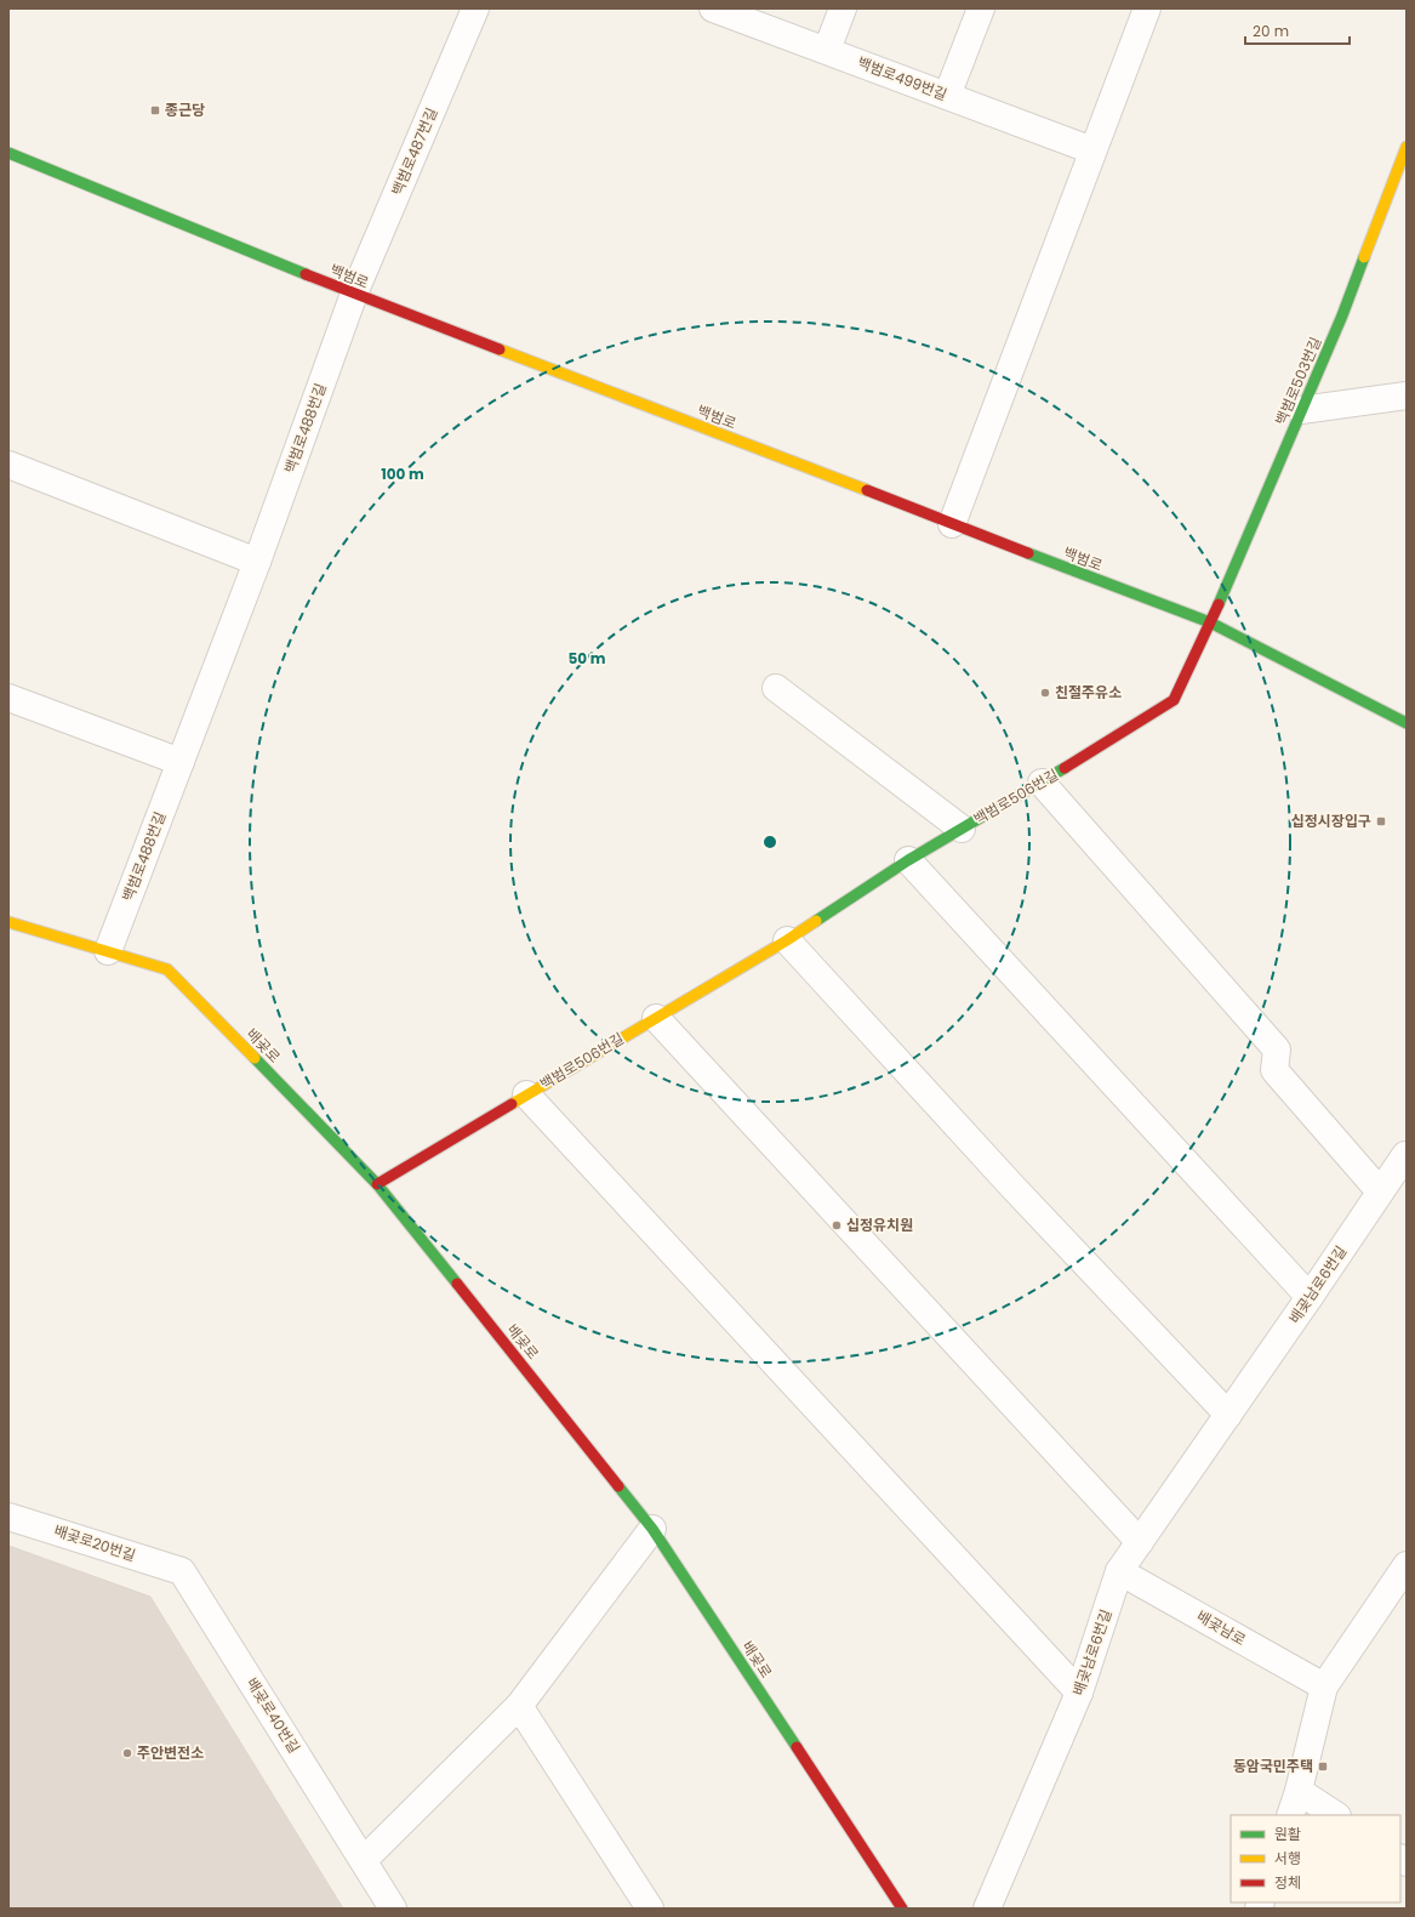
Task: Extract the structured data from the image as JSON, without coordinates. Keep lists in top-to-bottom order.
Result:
{
  "streets": {
    "street": [
      "백범로499번길",
      "백범로487번길",
      "백범로",
      "백범로503번길",
      "백범로488번길",
      "백범로506번길",
      "배곶로",
      "배곶남로6번길",
      "배곶로20번길",
      "배곶남로",
      "배곶로40번길"
    ]
  },
  "crossings": [
    ["백범로487번길", "백범로"],
    ["백범로487번길", "백범로488번길"],
    ["백범로", "백범로503번길"],
    ["백범로", "백범로488번길"],
    ["백범로", "백범로506번길"],
    ["백범로503번길", "백범로506번길"],
    ["백범로488번길", "배곶로"],
    ["백범로506번길", "배곶로"],
    ["배곶남로6번길", "배곶남로"],
    ["배곶로20번길", "배곶로40번길"]
  ],
  "places": {
    "transit": ["종근당", "십정시장입구", "동암국민주택"],
    "other": ["친절주유소", "십정유치원", "주안변전소"]
  },
  "legend": ["원활", "서행", "정체"],
  "scale_bar": "20 m",
  "rings": ["100 m", "50 m"]
}
